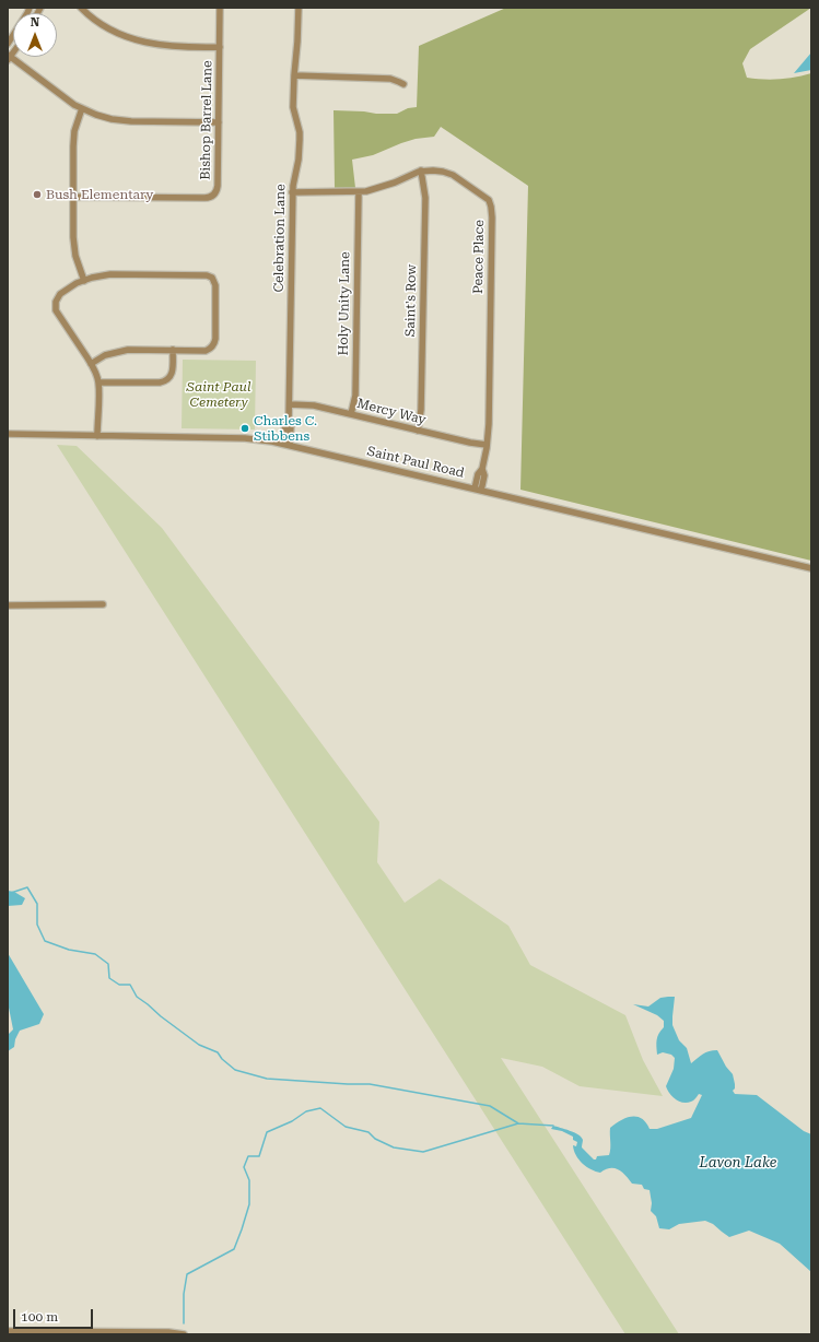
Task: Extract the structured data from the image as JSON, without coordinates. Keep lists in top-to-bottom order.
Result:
{
  "streets": {
    "street": [
      "Bishop Barrel Lane",
      "Celebration Lane",
      "Peace Place",
      "Saint's Row",
      "Holy Unity Lane",
      "Mercy Way",
      "Saint Paul Road"
    ]
  },
  "crossings": [
    ["Celebration Lane", "Peace Place"],
    ["Celebration Lane", "Mercy Way"],
    ["Celebration Lane", "Saint Paul Road"],
    ["Peace Place", "Saint's Row"],
    ["Peace Place", "Holy Unity Lane"],
    ["Peace Place", "Mercy Way"],
    ["Peace Place", "Saint Paul Road"],
    ["Saint's Row", "Mercy Way"],
    ["Holy Unity Lane", "Mercy Way"]
  ],
  "water": ["Lavon Lake"],
  "parks": ["Saint Paul Cemetery"],
  "places": ["Bush Elementary", "Charles C. Stibbens"],
  "scale_bar": "100 m",
  "north": "top"
}
